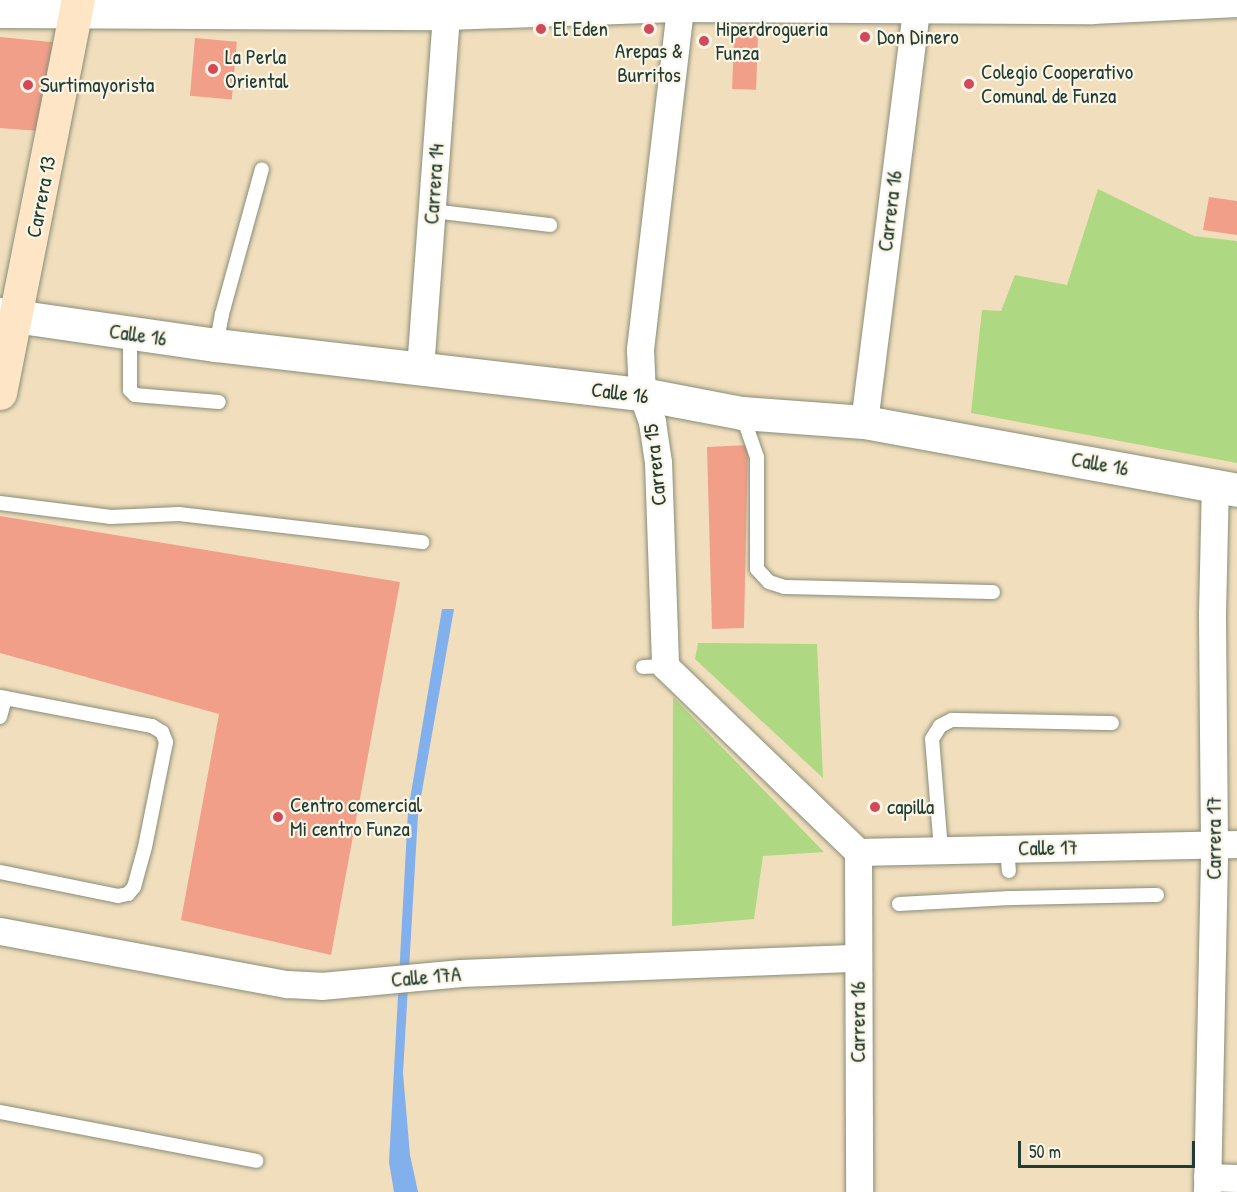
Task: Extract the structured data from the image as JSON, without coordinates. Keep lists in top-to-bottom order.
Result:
{
  "streets": {
    "main road": ["Carrera 13"],
    "street": [
      "Carrera 14",
      "Carrera 16",
      "Calle 16",
      "Carrera 15",
      "Carrera 17",
      "Calle 17",
      "Calle 17A"
    ]
  },
  "crossings": [
    ["Carrera 14", "Calle 16"],
    ["Carrera 13", "Calle 16"],
    ["Carrera 16", "Calle 16"],
    ["Carrera 16", "Carrera 15"],
    ["Carrera 16", "Calle 17"],
    ["Carrera 16", "Calle 17A"],
    ["Calle 16", "Carrera 15"],
    ["Calle 16", "Carrera 17"],
    ["Carrera 15", "Calle 17"],
    ["Carrera 17", "Calle 17"]
  ],
  "places": [
    "El Eden",
    "Arepas & Burritos",
    "Don Dinero",
    "Hiperdrogueria Funza",
    "La Perla Oriental",
    "Colegio Cooperativo Comunal de Funza",
    "Surtimayorista",
    "capilla",
    "Centro comercial Mi centro Funza"
  ],
  "scale_bar": "50 m"
}
